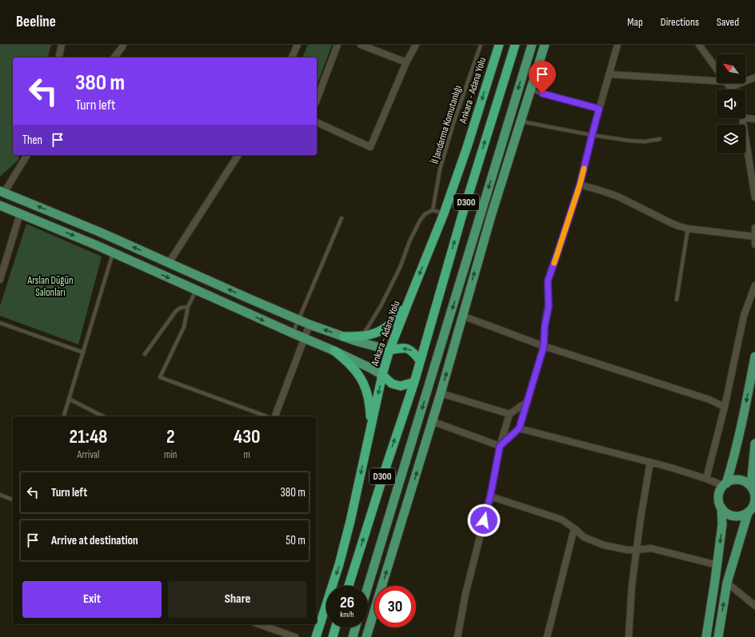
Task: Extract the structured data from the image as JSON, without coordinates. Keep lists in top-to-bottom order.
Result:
{
  "streets": {
    "highway": ["Ankara - Adana Yolu", "D300"],
    "lane": ["İl Jandarma Komutanlığı"]
  },
  "crossings": [
    ["Ankara - Adana Yolu", "D300"]
  ],
  "parks": ["Arslan Düğün Salonları"],
  "north": "top left",
  "page": {
    "header": "Beeline",
    "nav": ["Map", "Directions", "Saved"],
    "turn": ["380 m", "Turn left"],
    "then": "Then",
    "eta": [
      "21:48",
      "Arrival",
      "2",
      "min",
      "430",
      "m"
    ],
    "list": [
      {
        "name": "Turn left",
        "value": "380 m"
      },
      {
        "name": "Arrive at destination",
        "value": "50 m"
      }
    ],
    "buttons": ["Exit", "Share"],
    "speed": "26 km/h",
    "limit": "30"
  }
}
